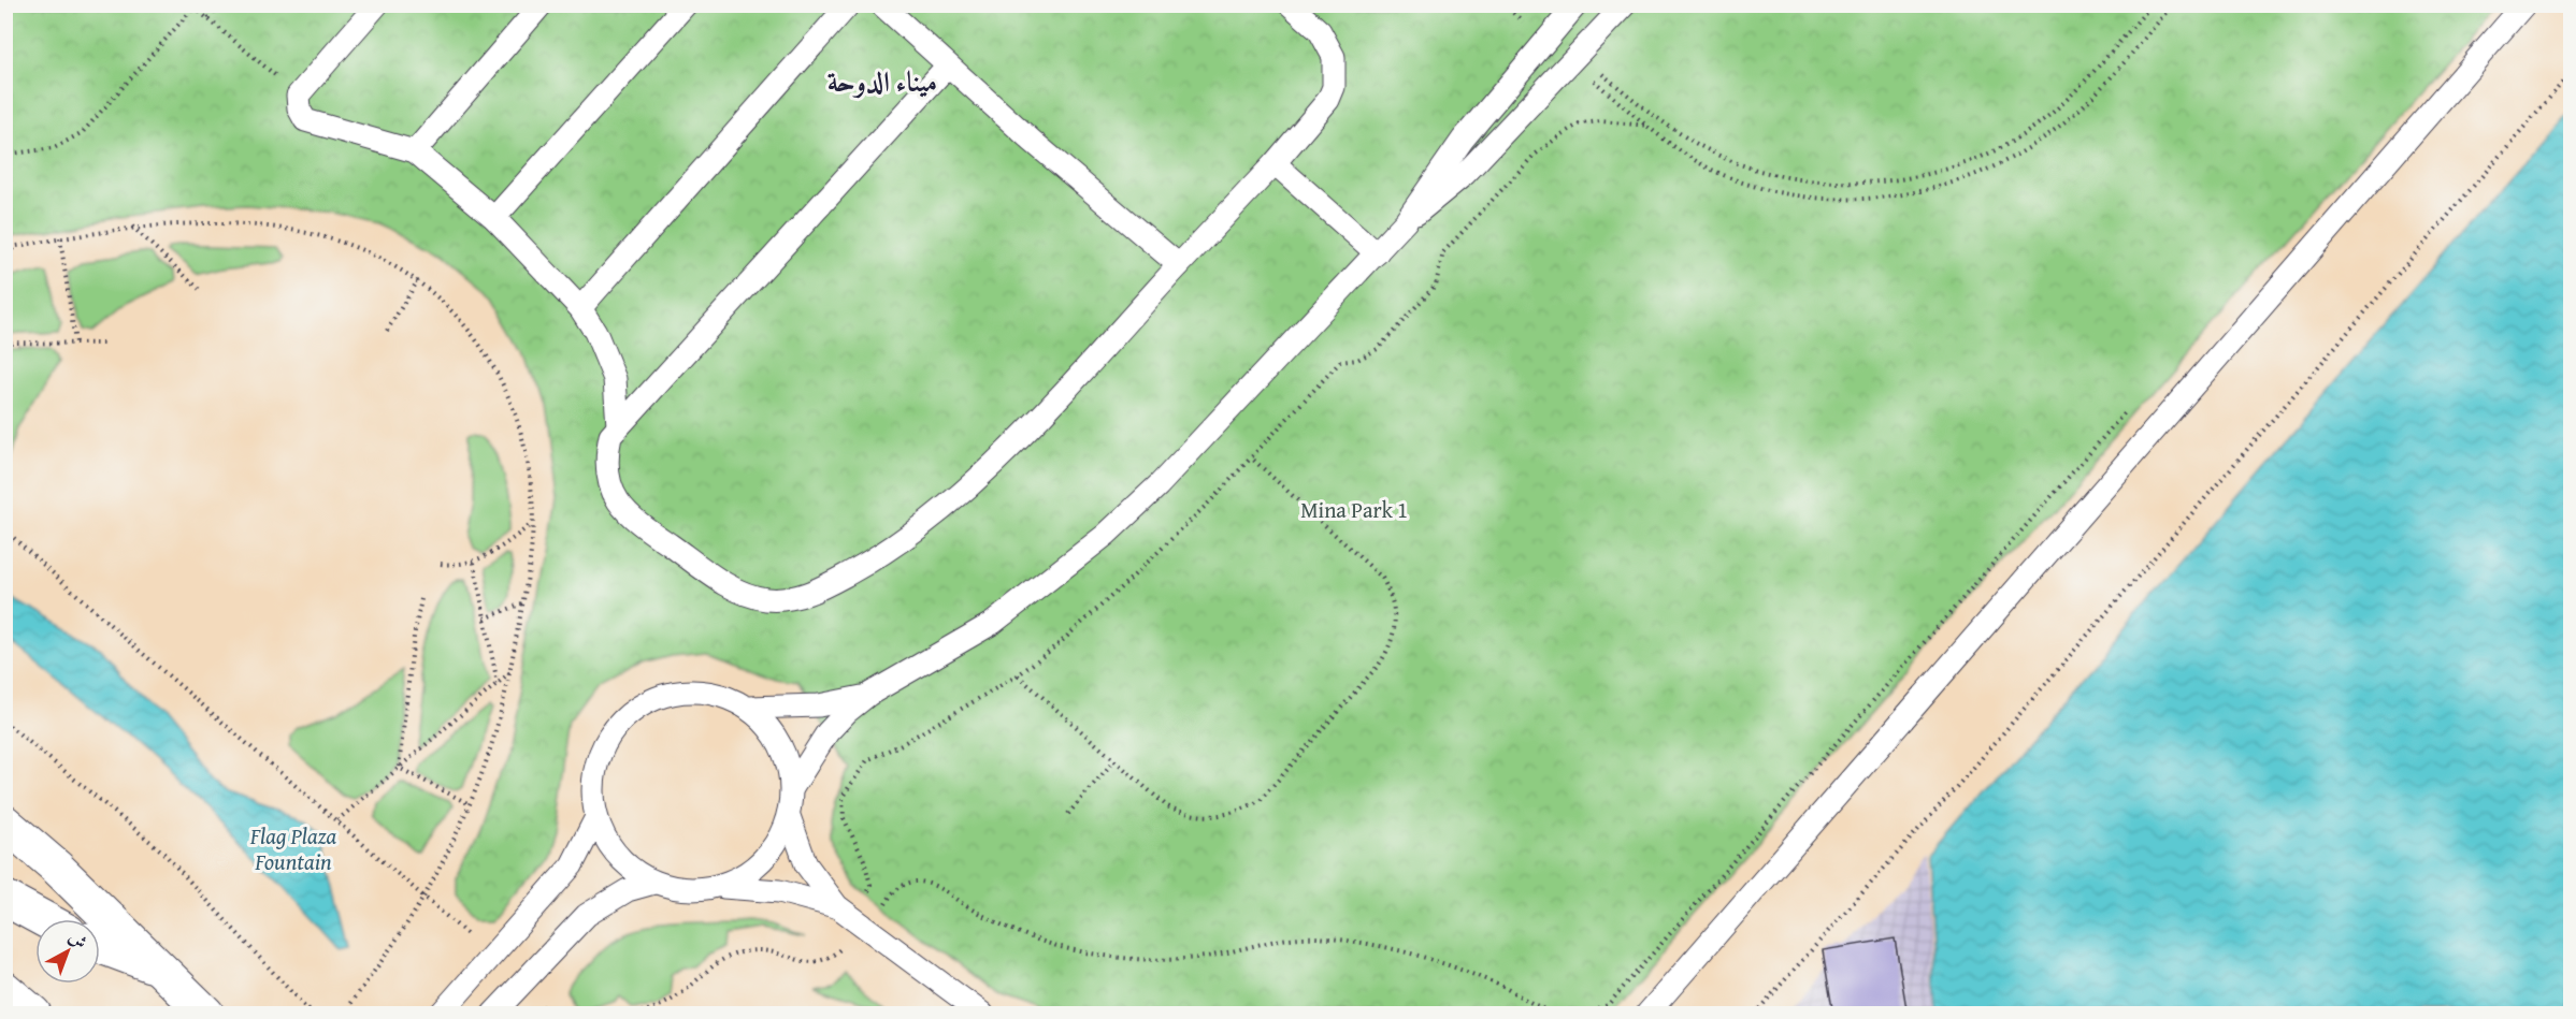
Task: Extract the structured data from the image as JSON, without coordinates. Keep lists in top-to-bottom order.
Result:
{
  "districts": ["ميناء الدوحة"],
  "water": ["Flag Plaza Fountain"],
  "parks": ["Mina Park 1"],
  "north": "top right"
}
